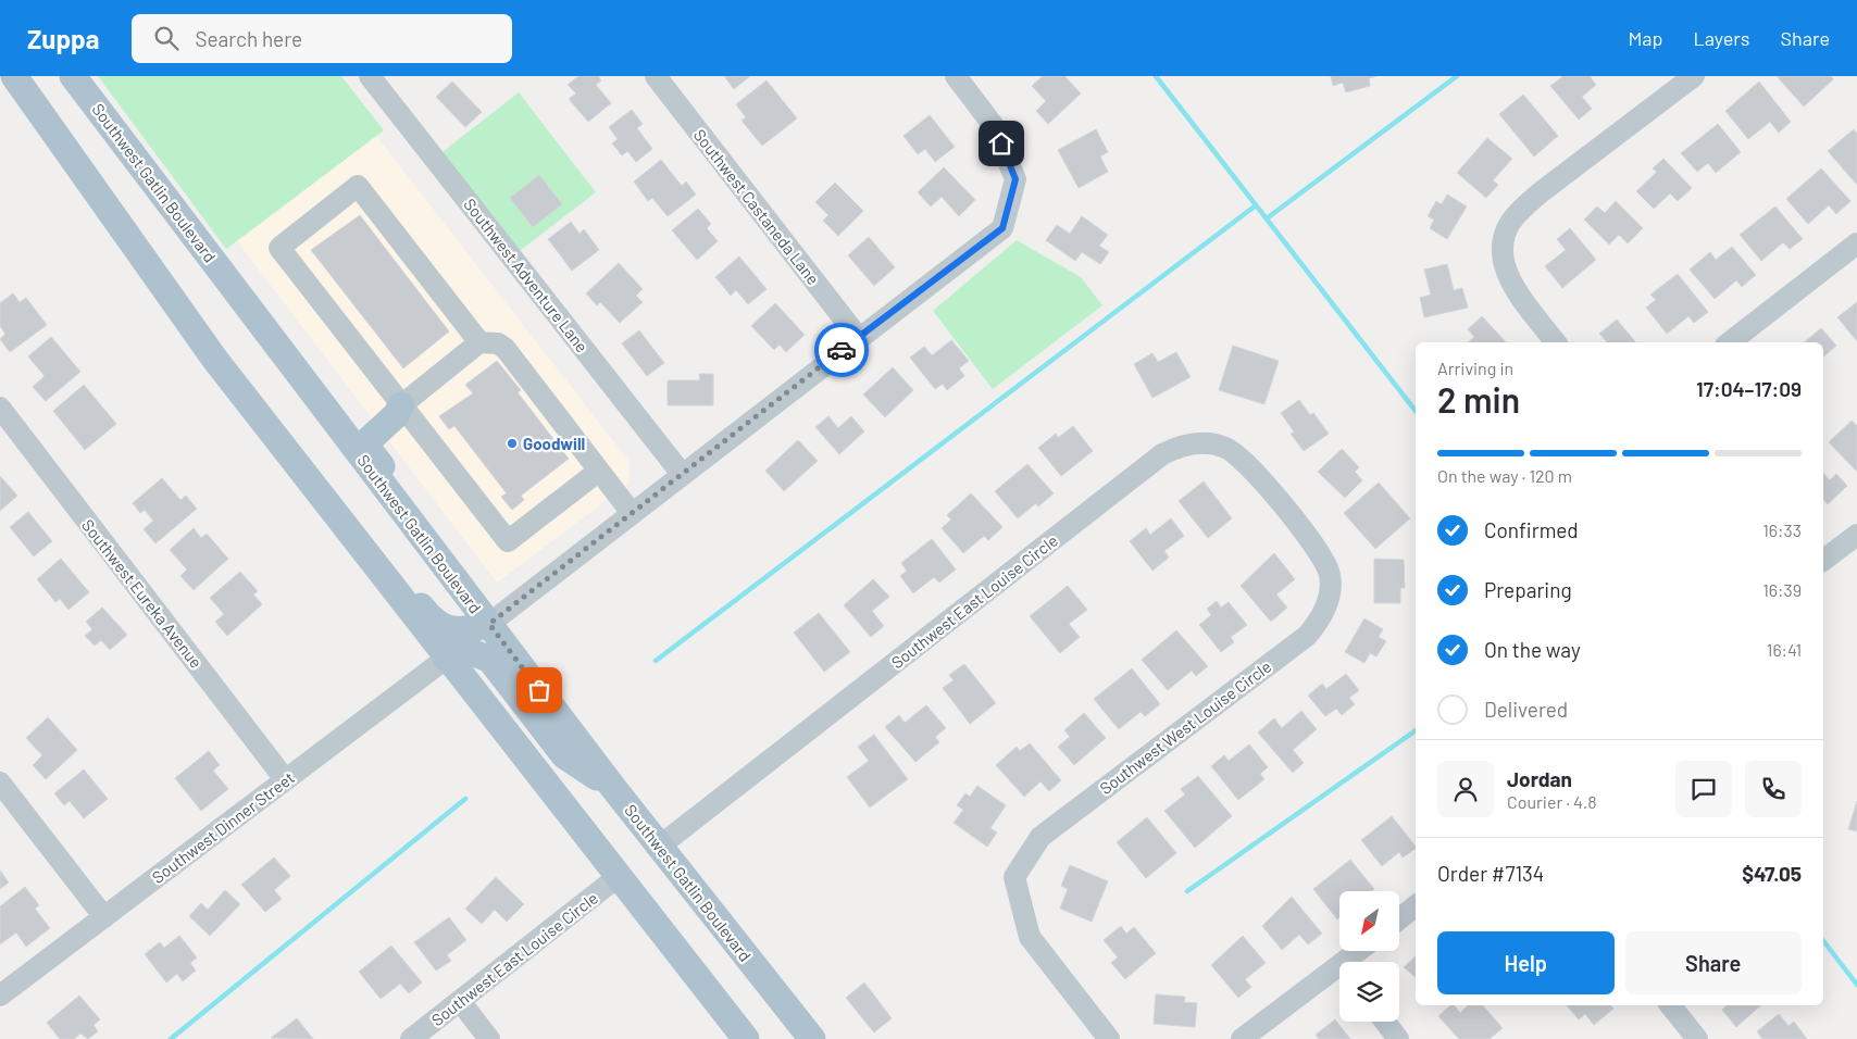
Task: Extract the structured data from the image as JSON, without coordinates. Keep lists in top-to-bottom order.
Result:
{
  "streets": {
    "main road": ["Southwest Gatlin Boulevard"],
    "street": [
      "Southwest Castaneda Lane",
      "Southwest Adventure Lane",
      "Southwest Eureka Avenue",
      "Southwest East Louise Circle",
      "Southwest West Louise Circle",
      "Southwest Dinner Street"
    ]
  },
  "crossings": [
    ["Southwest Gatlin Boulevard", "Southwest East Louise Circle"],
    ["Southwest Eureka Avenue", "Southwest Dinner Street"],
    ["Southwest East Louise Circle", "Southwest West Louise Circle"]
  ],
  "places": ["Goodwill"],
  "north": "bottom left",
  "page": {
    "header": "Zuppa",
    "search": "Search here",
    "nav": ["Map", "Layers", "Share"],
    "heading": ["2 min", "Arriving in", "17:04–17:09"],
    "panel": [
      "Jordan",
      "Courier · 4.8",
      "Order #7134",
      "$47.05"
    ],
    "bar": "On the way · 120 m",
    "list": [
      ["Confirmed", "16:33"],
      ["Preparing", "16:39"],
      ["On the way", "16:41"],
      "Delivered"
    ],
    "buttons": ["Help", "Share"]
  }
}
